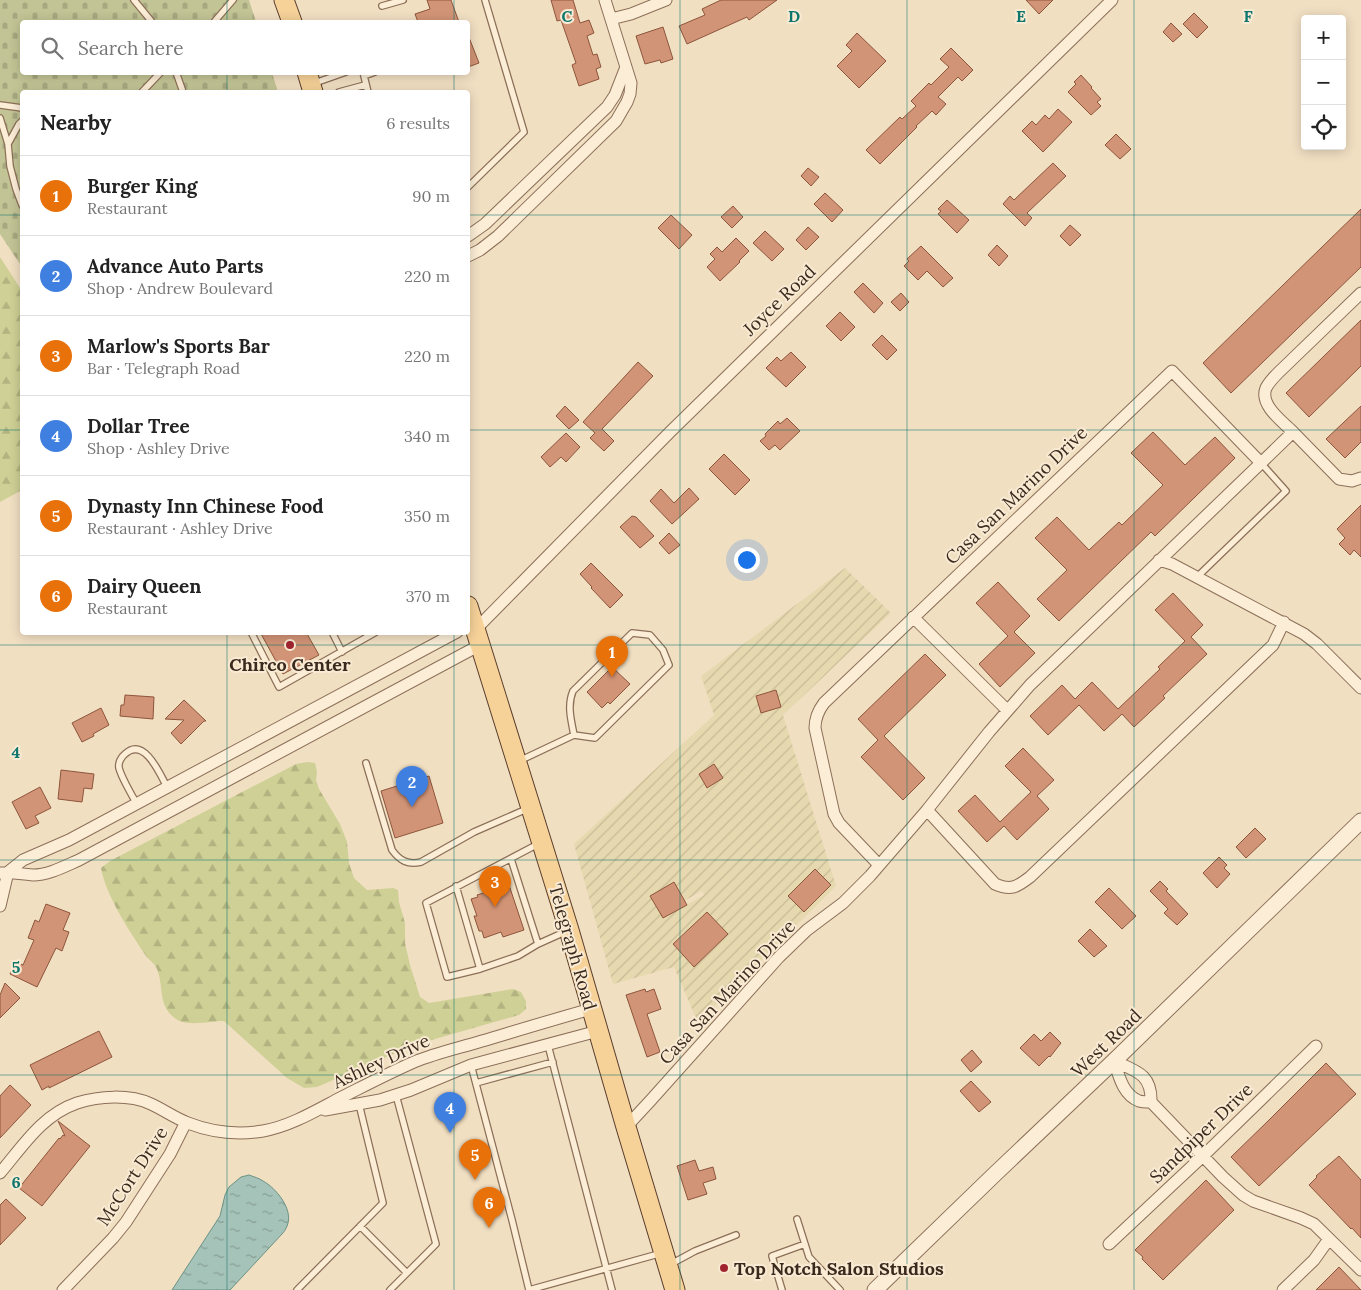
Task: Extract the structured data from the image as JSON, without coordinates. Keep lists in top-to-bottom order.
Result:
{
  "streets": {
    "main road": ["Telegraph Road"],
    "street": [
      "Joyce Road",
      "Casa San Marino Drive",
      "West Road",
      "Ashley Drive",
      "Sandpiper Drive",
      "McCort Drive"
    ]
  },
  "crossings": [
    ["Joyce Road", "Telegraph Road"],
    ["Casa San Marino Drive", "Telegraph Road"],
    ["Telegraph Road", "Ashley Drive"],
    ["Ashley Drive", "McCort Drive"]
  ],
  "places": ["Chirco Center", "Top Notch Salon Studios"],
  "page": {
    "map_buttons": ["+", "−"],
    "search": "Search here",
    "heading": ["Nearby", "6 results"],
    "list": [
      {
        "mark": "1",
        "name": "Burger King",
        "note": "Restaurant",
        "value": "90 m"
      },
      {
        "mark": "2",
        "name": "Advance Auto Parts",
        "note": "Shop · Andrew Boulevard",
        "value": "220 m"
      },
      {
        "mark": "3",
        "name": "Marlow's Sports Bar",
        "note": "Bar · Telegraph Road",
        "value": "220 m"
      },
      {
        "mark": "4",
        "name": "Dollar Tree",
        "note": "Shop · Ashley Drive",
        "value": "340 m"
      },
      {
        "mark": "5",
        "name": "Dynasty Inn Chinese Food",
        "note": "Restaurant · Ashley Drive",
        "value": "350 m"
      },
      {
        "mark": "6",
        "name": "Dairy Queen",
        "note": "Restaurant",
        "value": "370 m"
      }
    ],
    "pins": [
      "1",
      "2",
      "3",
      "4",
      "5",
      "6"
    ]
  },
  "grid": {
    "columns": [
      "C",
      "D",
      "E",
      "F"
    ],
    "rows": ["4", "5", "6"]
  }
}
